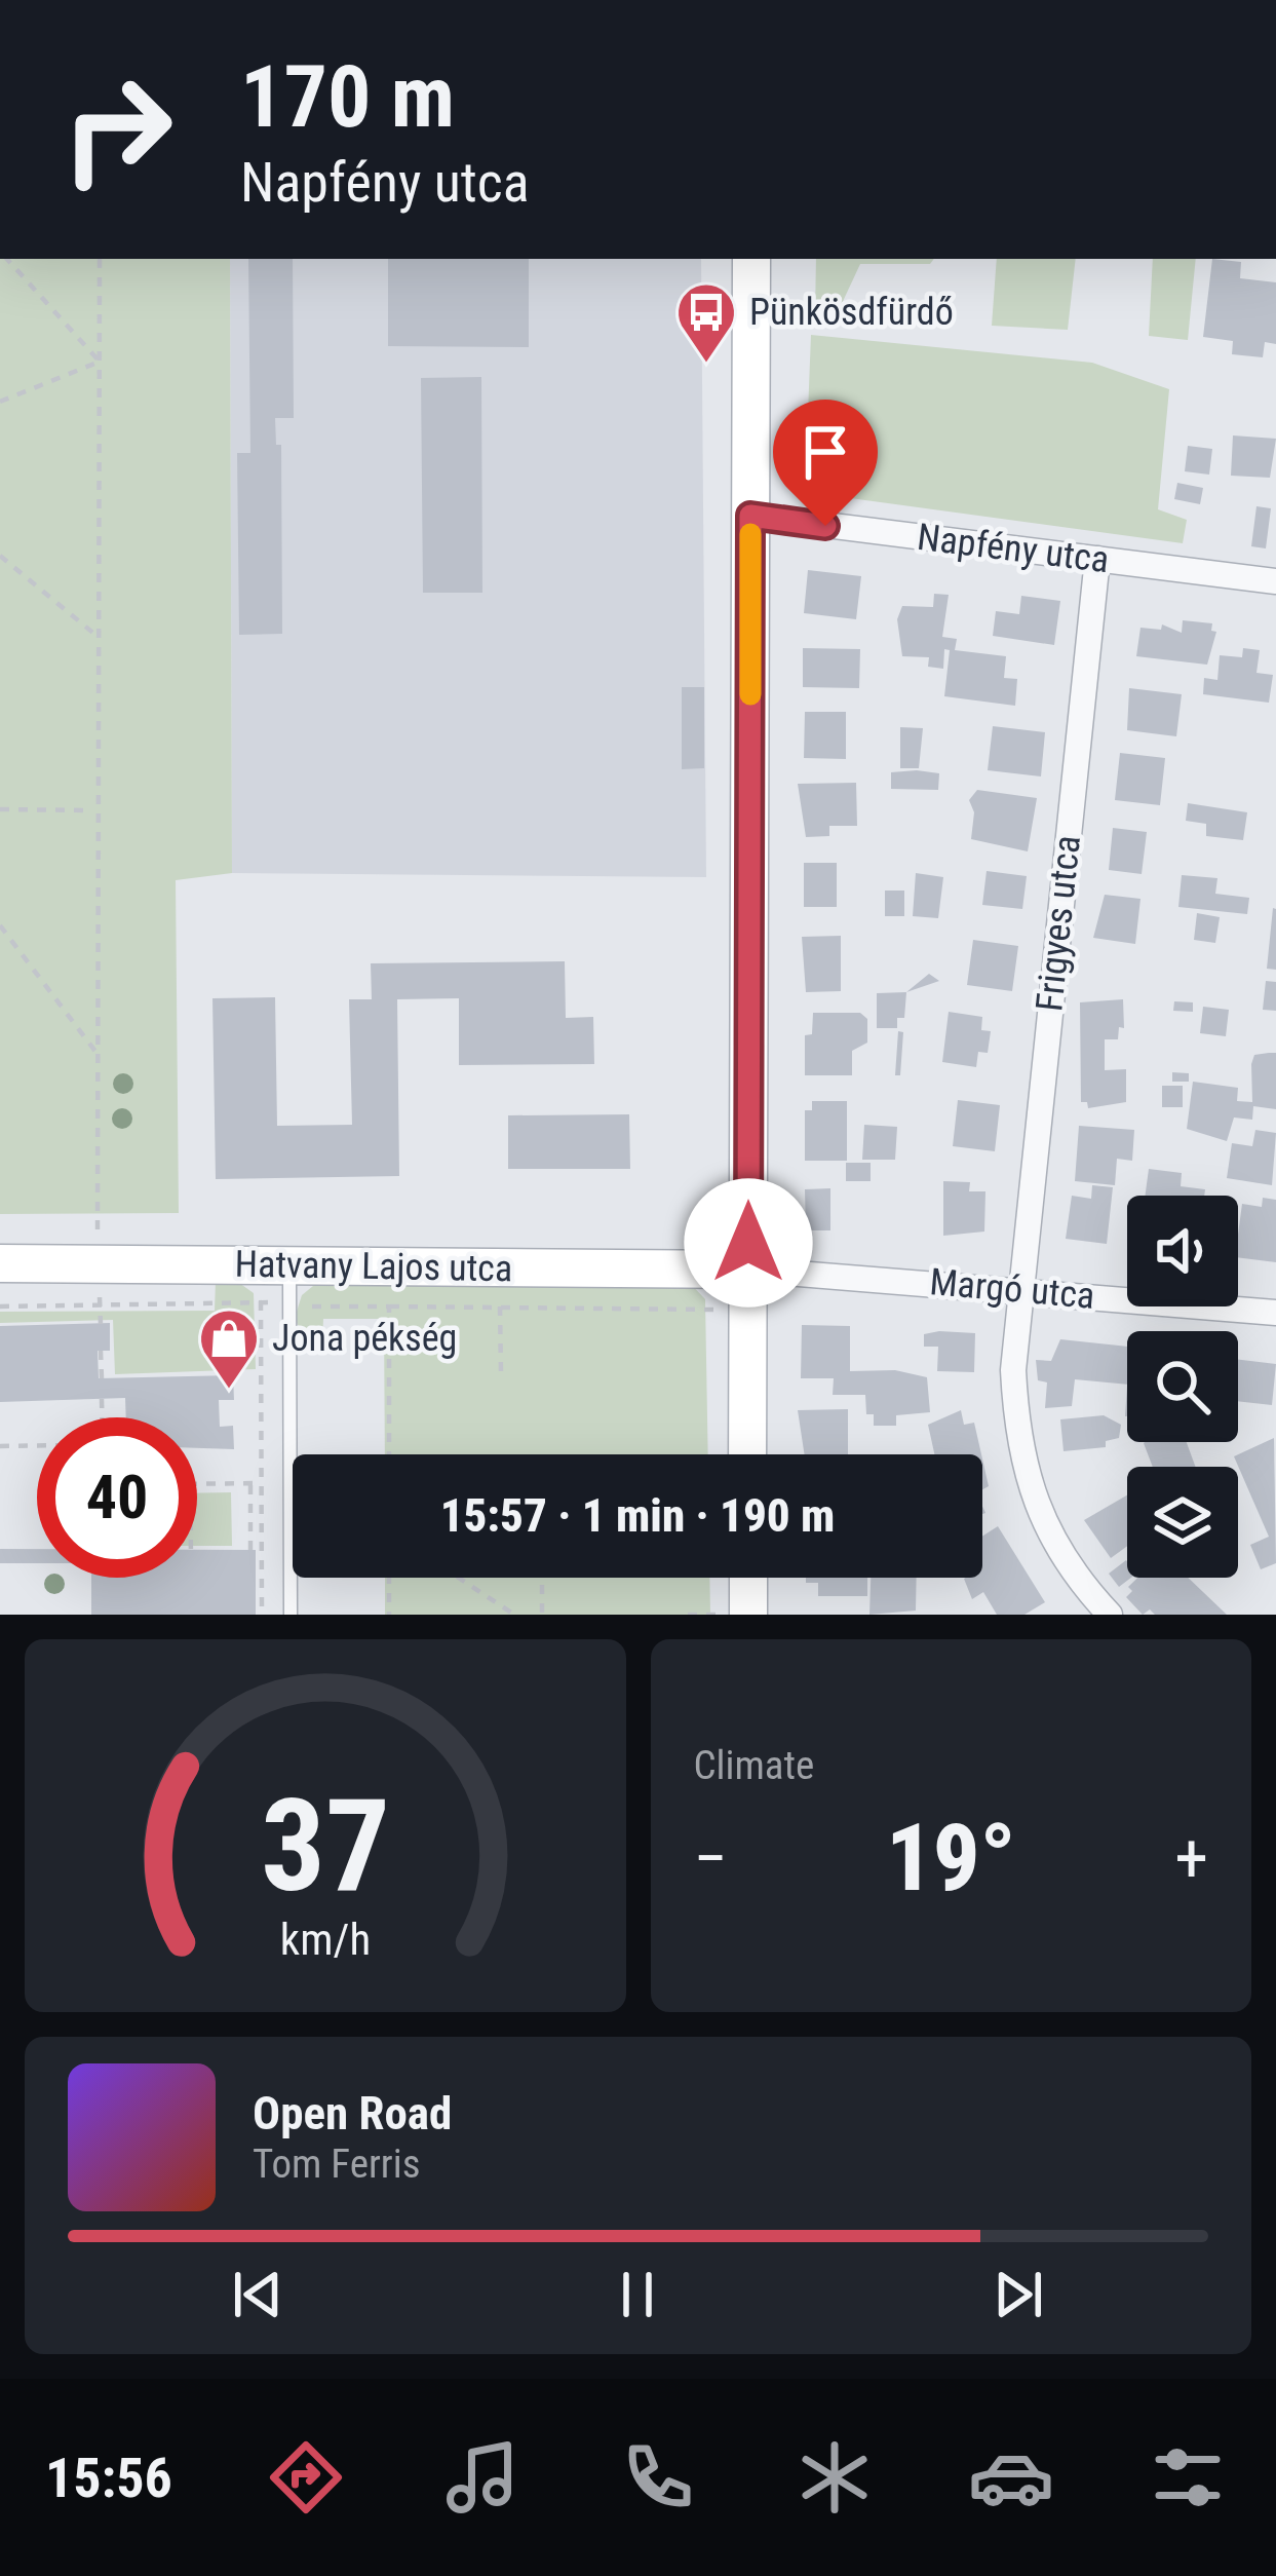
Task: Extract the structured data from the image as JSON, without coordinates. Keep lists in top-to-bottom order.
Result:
{
  "streets": {
    "street": [
      "Napfény utca",
      "Frigyes utca",
      "Hatvany Lajos utca",
      "Margó utca"
    ]
  },
  "crossings": [
    ["Napfény utca", "Frigyes utca"],
    ["Frigyes utca", "Margó utca"],
    ["Hatvany Lajos utca", "Margó utca"]
  ],
  "places": {
    "bus stop": ["Pünkösdfürdő"],
    "shop": ["Jona pékség"]
  },
  "page": {
    "turn": ["170 m", "Napfény utca"],
    "limit": "40",
    "trip": "15:57 · 1 min · 190 m",
    "tile": "Climate",
    "heat": ["−", "19°", "+"],
    "song": ["Open Road", "Tom Ferris"],
    "tabs": "15:56",
    "gauge": ["37", "km/h"]
  }
}
